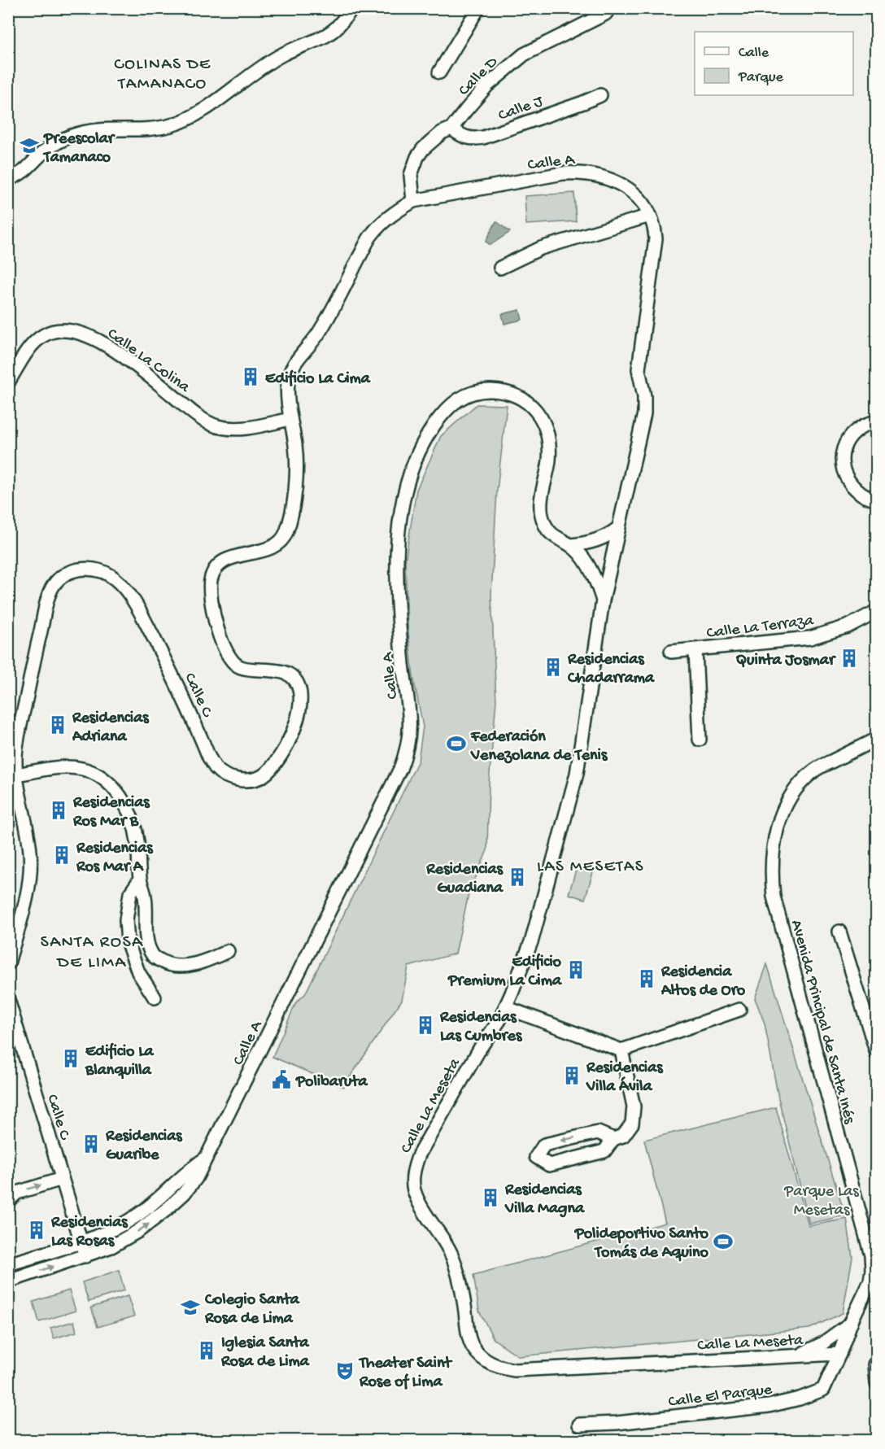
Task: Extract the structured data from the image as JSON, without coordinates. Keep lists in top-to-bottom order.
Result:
{
  "streets": {
    "street": [
      "Calle D",
      "Calle J",
      "Calle A",
      "Calle La Colina",
      "Calle La Terraza",
      "Calle C",
      "Avenida Principal de Santa Inés",
      "Calle La Meseta",
      "Calle El Parque"
    ]
  },
  "crossings": [
    ["Calle D", "Calle J"],
    ["Calle D", "Calle A"],
    ["Calle A", "Calle La Colina"],
    ["Calle A", "Calle C"],
    ["Calle A", "Calle La Meseta"],
    ["Calle La Colina", "Calle C"],
    ["Avenida Principal de Santa Inés", "Calle La Meseta"],
    ["Avenida Principal de Santa Inés", "Calle El Parque"],
    ["Calle La Meseta", "Calle El Parque"]
  ],
  "districts": ["COLINAS DE TAMANACO", "LAS MESETAS", "SANTA ROSA DE LIMA"],
  "parks": ["Parque Las Mesetas"],
  "places": {
    "school or university": ["Preescolar Tamanaco", "Colegio Santa Rosa de Lima"],
    "building": [
      "Edificio La Cima",
      "Quinta Josmar",
      "Residencias Chadarrama",
      "Residencias Adriana",
      "Residencias Ros Mar B",
      "Residencias Ros Mar A",
      "Residencias Guadiana",
      "Edificio Premium La Cima",
      "Residencia Altos de Oro",
      "Residencias Las Cumbres",
      "Edificio La Blanquilla",
      "Residencias Villa Ávila",
      "Residencias Guaribe",
      "Residencias Villa Magna",
      "Residencias Las Rosas",
      "Iglesia Santa Rosa de Lima"
    ],
    "sports": ["Federación Venezolana de Tenis", "Polideportivo Santo Tomás de Aquino"],
    "public building": ["Polibaruta"],
    "theatre": ["Theater Saint Rose of Lima"]
  },
  "legend": ["Calle", "Parque"]
}
